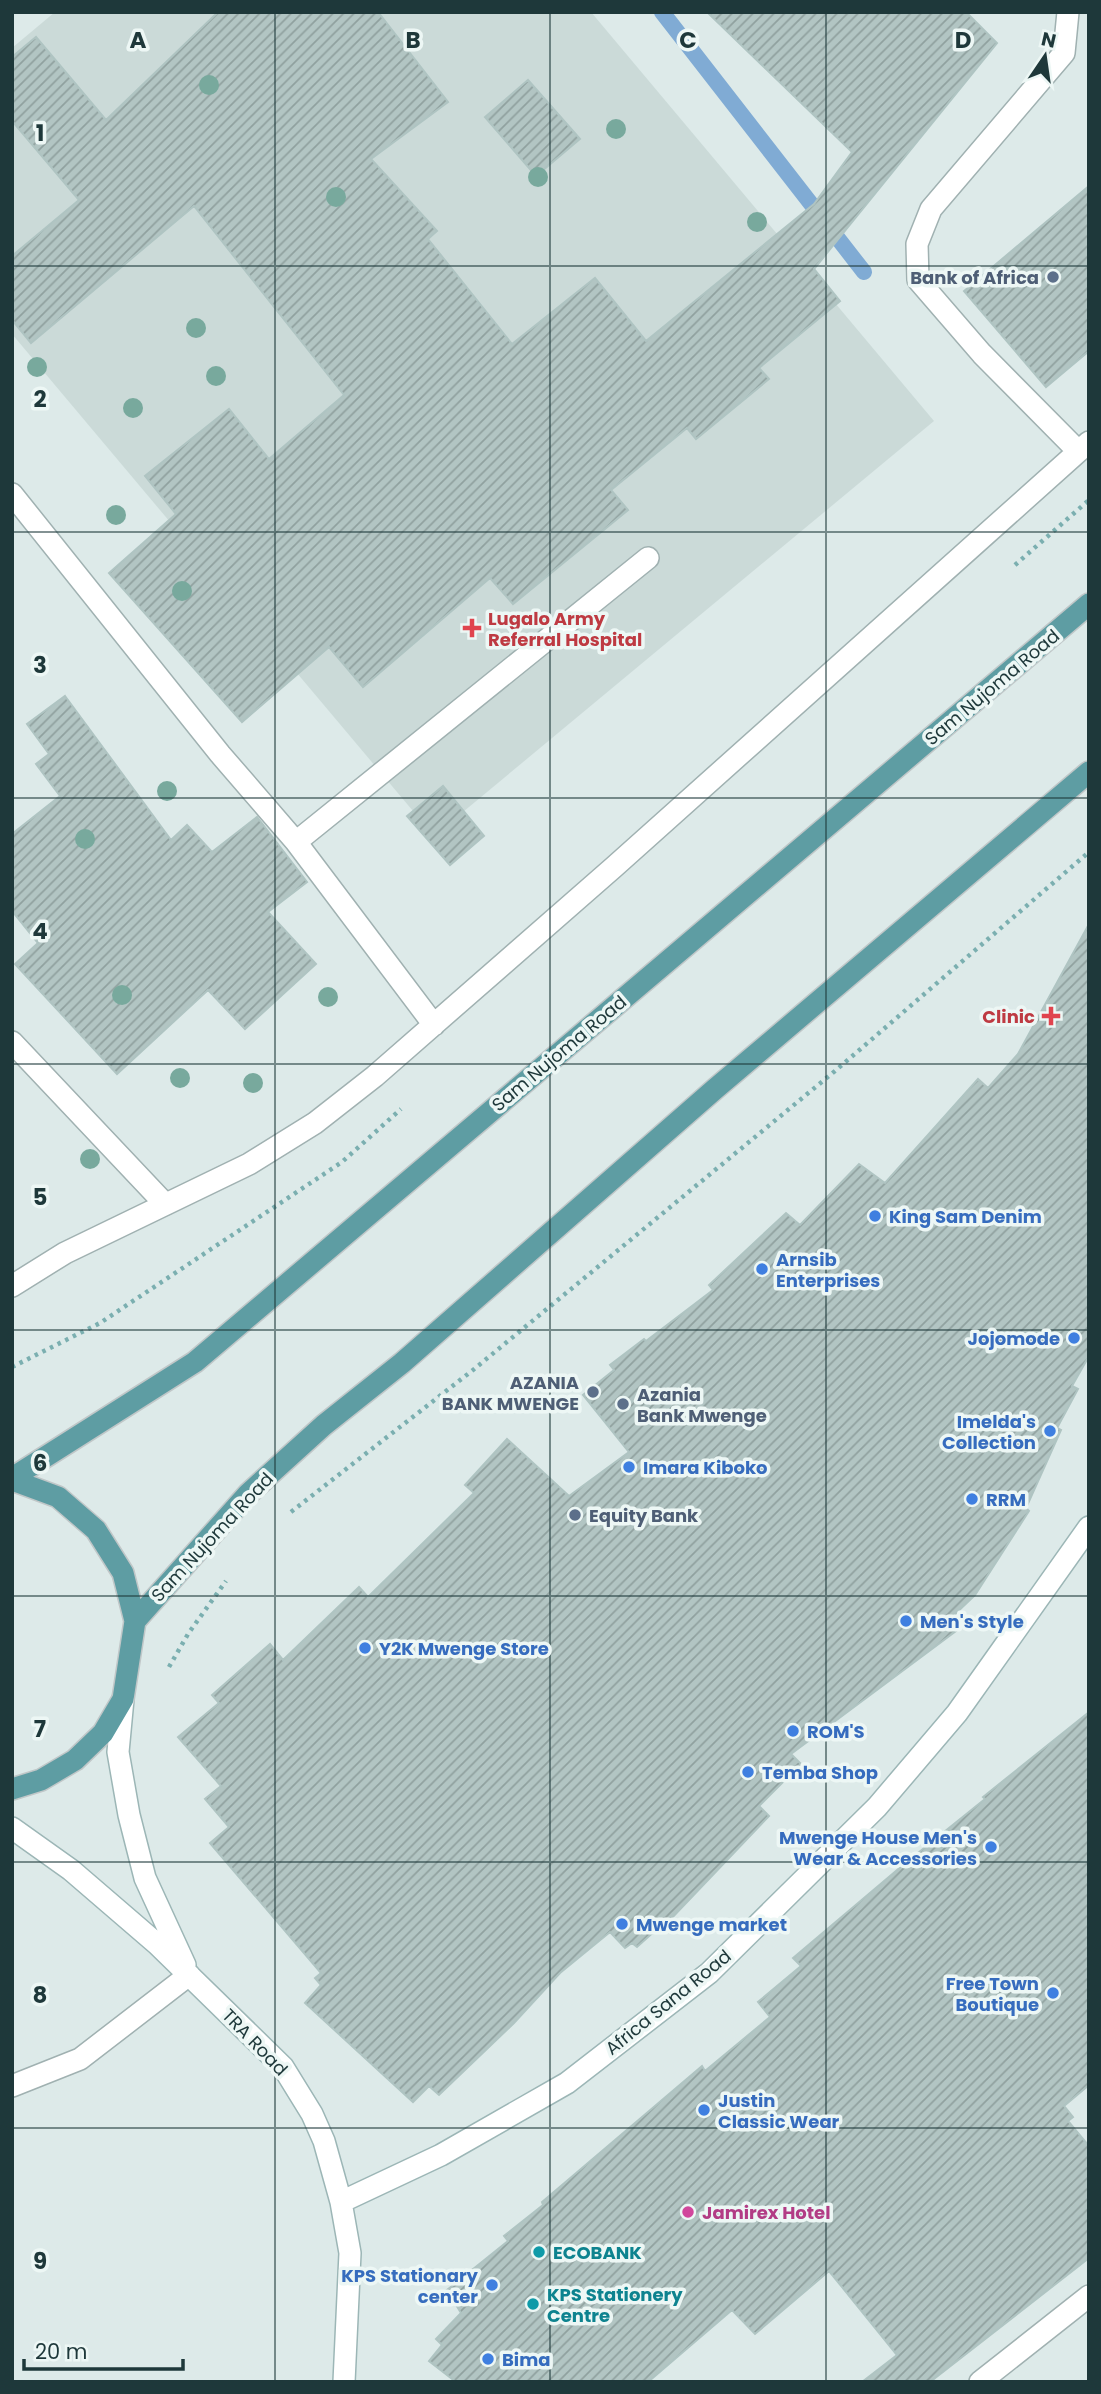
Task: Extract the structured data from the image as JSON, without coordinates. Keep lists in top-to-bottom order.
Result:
{
  "streets": {
    "main road": ["Sam Nujoma Road"],
    "street": ["Africa Sana Road", "TRA Road"]
  },
  "crossings": [
    ["Africa Sana Road", "TRA Road"]
  ],
  "places": {
    "other": [
      "Bank of Africa",
      "King Sam Denim",
      "Arnsib Enterprises",
      "Jojomode",
      "AZANIA BANK MWENGE",
      "Azania Bank Mwenge",
      "Imelda's Collection",
      "Imara Kiboko",
      "RRM",
      "Equity Bank",
      "Men's Style",
      "Y2K Mwenge Store",
      "ROM'S",
      "Temba Shop",
      "Mwenge House Men's Wear & Accessories",
      "Mwenge market",
      "Free Town Boutique",
      "Justin Classic Wear",
      "Jamirex Hotel",
      "ECOBANK",
      "KPS Stationary center",
      "KPS Stationery Centre",
      "Bima"
    ],
    "health": ["Lugalo Army Referral Hospital", "Clinic"]
  },
  "scale_bar": "20 m",
  "north": "top",
  "grid": {
    "columns": [
      "A",
      "B",
      "C",
      "D"
    ],
    "rows": [
      "1",
      "2",
      "3",
      "4",
      "5",
      "6",
      "7",
      "8",
      "9"
    ]
  }
}
